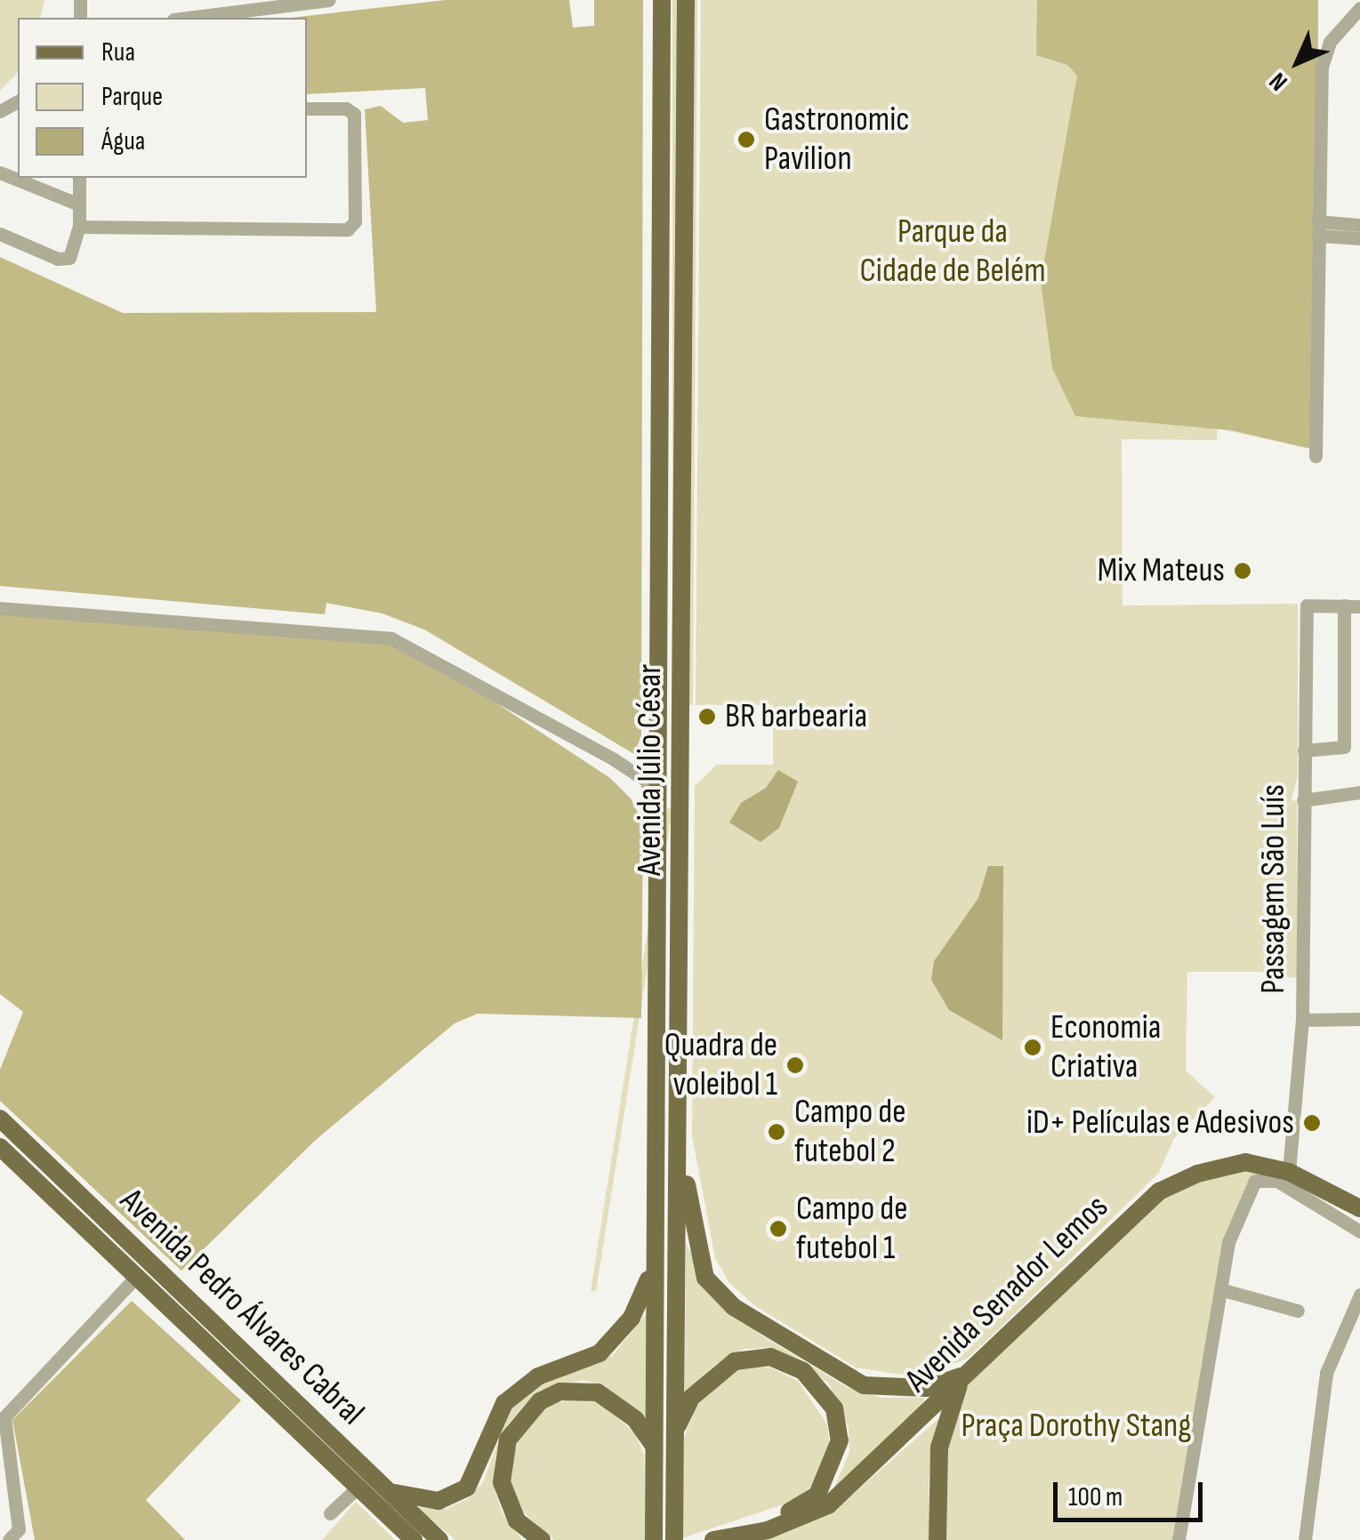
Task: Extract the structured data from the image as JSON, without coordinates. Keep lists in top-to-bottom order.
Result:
{
  "streets": {
    "main road": ["Avenida Júlio César", "Avenida Senador Lemos", "Avenida Pedro Álvares Cabral"],
    "street": ["Passagem São Luís"]
  },
  "crossings": [
    ["Passagem São Luís", "Avenida Senador Lemos"]
  ],
  "parks": ["Parque da Cidade de Belém", "Praça Dorothy Stang"],
  "places": [
    "Gastronomic Pavilion",
    "Mix Mateus",
    "BR barbearia",
    "Economia Criativa",
    "Quadra de voleibol 1",
    "iD+ Películas e Adesivos",
    "Campo de futebol 2",
    "Campo de futebol 1"
  ],
  "legend": ["Rua", "Parque", "Água"],
  "scale_bar": "100 m",
  "north": "bottom left"
}
